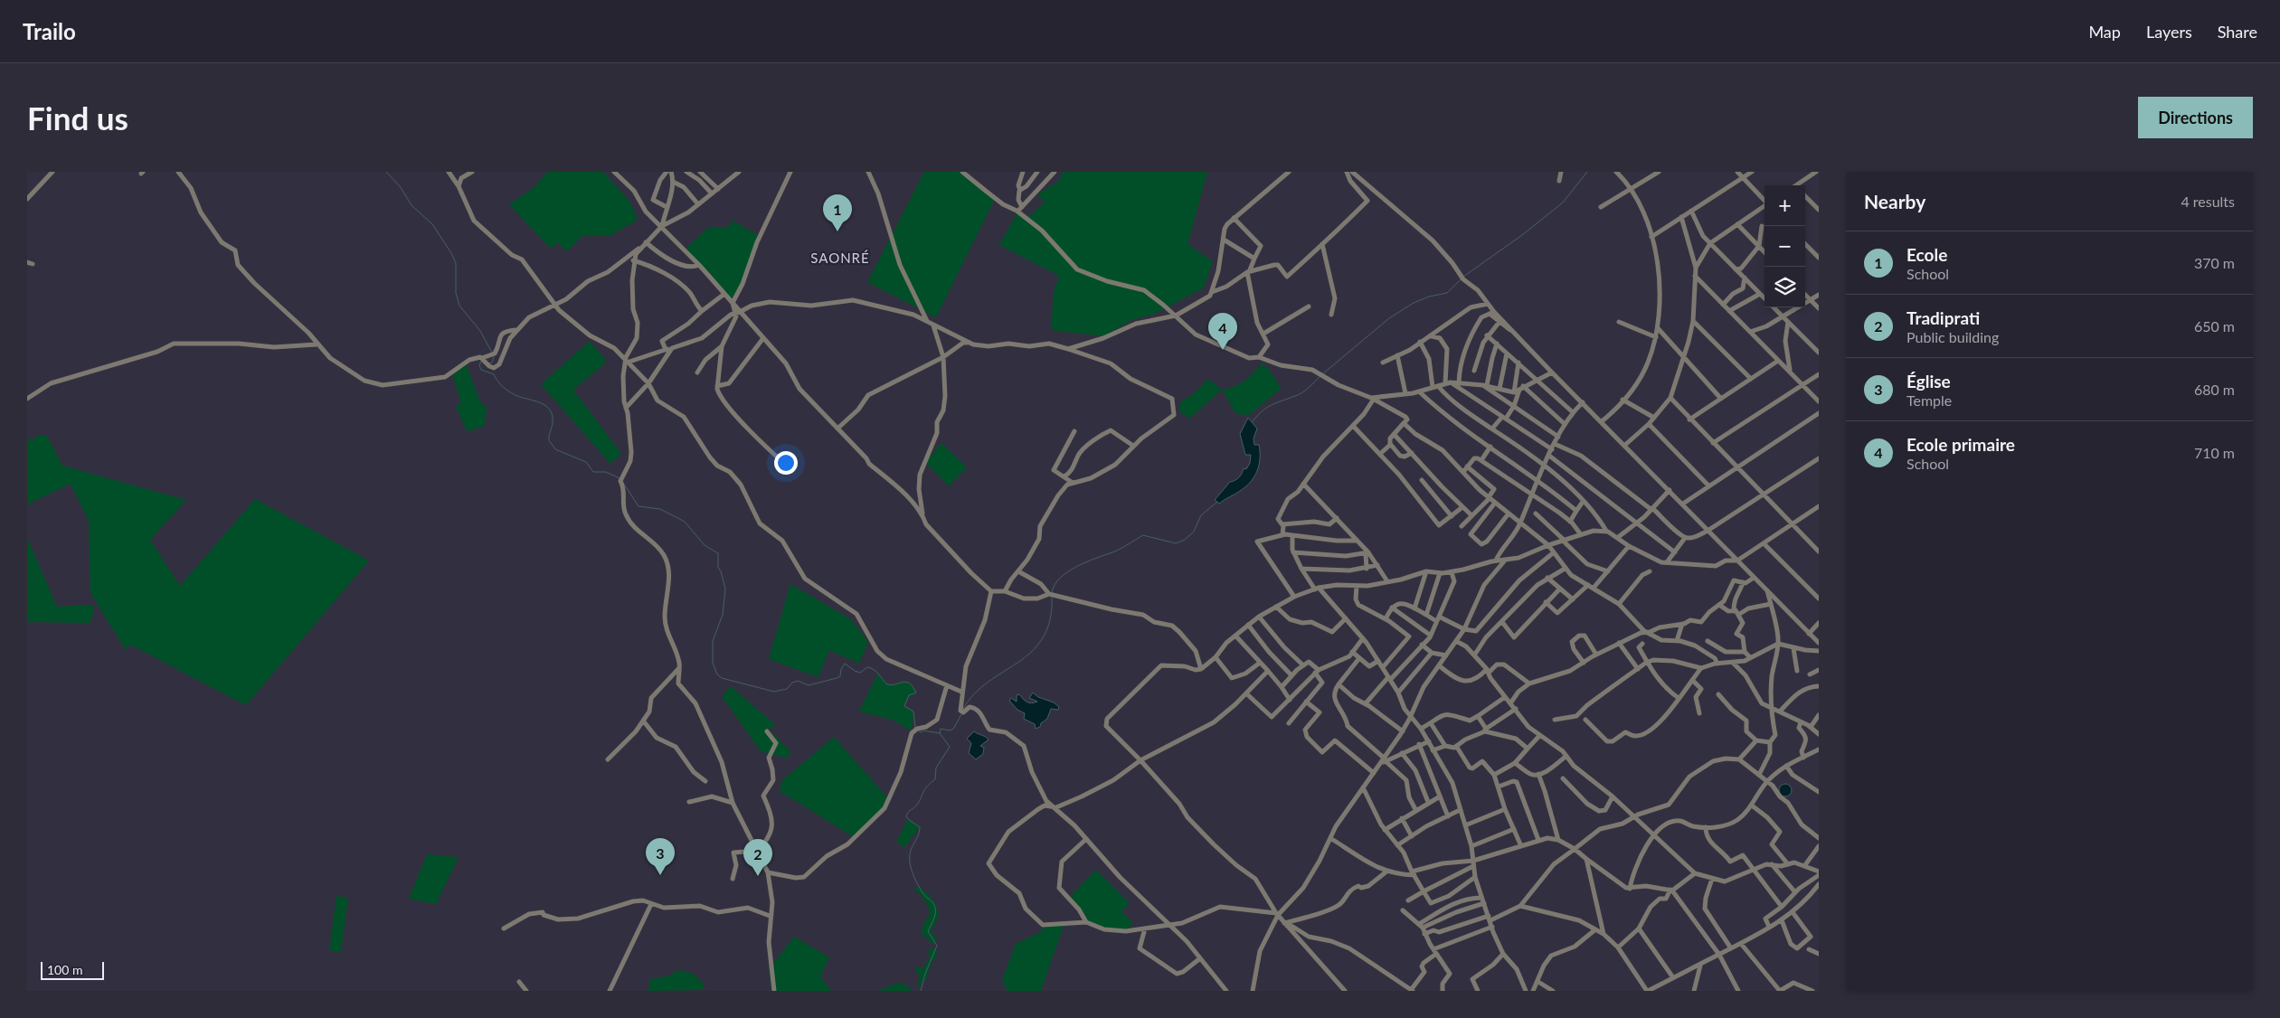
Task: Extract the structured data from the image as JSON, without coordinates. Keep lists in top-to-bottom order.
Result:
{
  "districts": ["SAONRÉ"],
  "scale_bar": "100 m",
  "page": {
    "header": "Trailo",
    "nav": ["Map", "Layers", "Share"],
    "buttons": "Directions",
    "title": "Find us",
    "heading": ["Nearby", "4 results"],
    "map_buttons": ["+", "−"],
    "pins": [
      "1",
      "4",
      "3",
      "2"
    ],
    "list": [
      {
        "mark": "1",
        "name": "Ecole",
        "note": "School",
        "value": "370 m"
      },
      {
        "mark": "2",
        "name": "Tradiprati",
        "note": "Public building",
        "value": "650 m"
      },
      {
        "mark": "3",
        "name": "Église",
        "note": "Temple",
        "value": "680 m"
      },
      {
        "mark": "4",
        "name": "Ecole primaire",
        "note": "School",
        "value": "710 m"
      }
    ],
    "scale": "100 m"
  }
}
